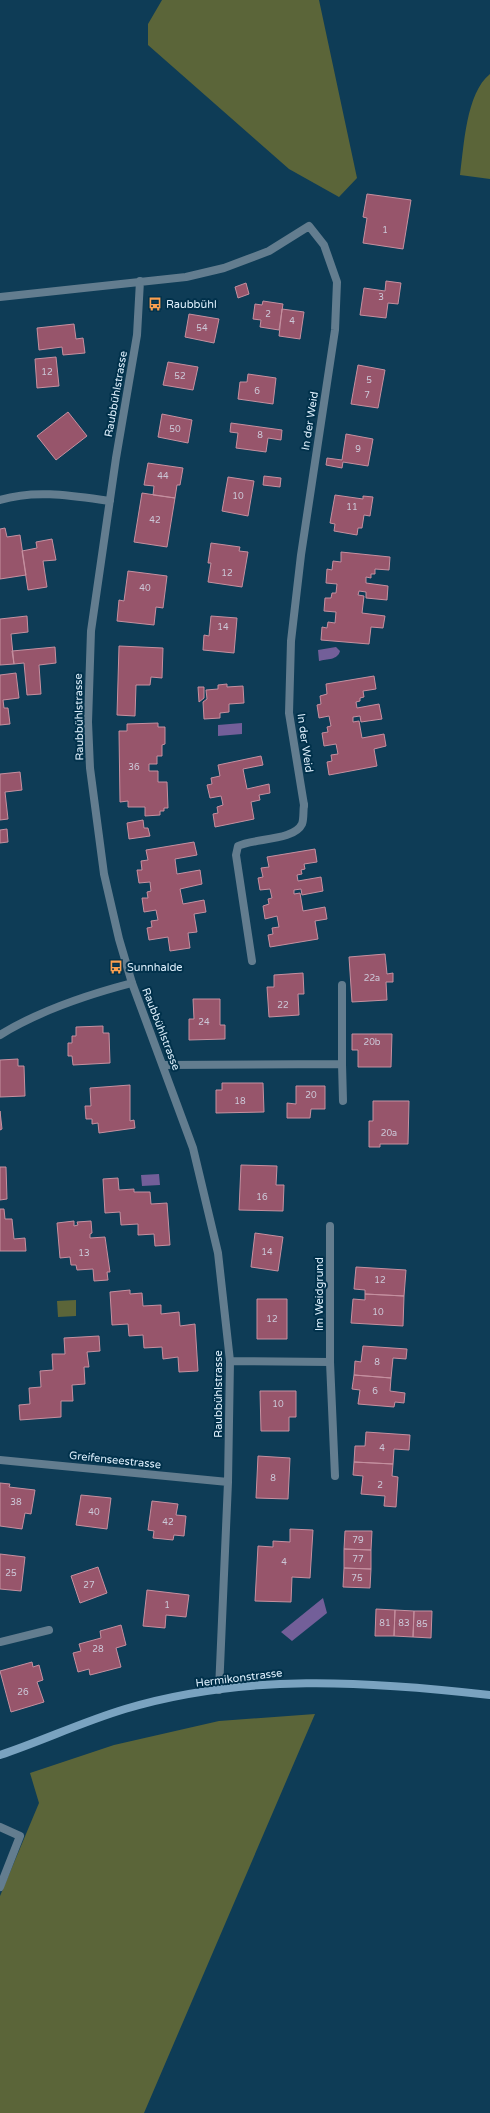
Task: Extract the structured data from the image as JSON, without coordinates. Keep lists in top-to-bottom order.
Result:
{
  "streets": {
    "street": [
      "Raubbühlstrasse",
      "In der Weid",
      "Im Weidgrund",
      "Greifenseestrasse",
      "Hermikonstrasse"
    ]
  },
  "crossings": [
    ["Raubbühlstrasse", "In der Weid"],
    ["Raubbühlstrasse", "Greifenseestrasse"],
    ["Raubbühlstrasse", "Hermikonstrasse"]
  ],
  "places": {
    "bus stop": ["Raubbühl", "Sunnhalde"]
  },
  "house_numbers": [
    "1",
    "3",
    "2",
    "4",
    "54",
    "12",
    "52",
    "5",
    "6",
    "7",
    "50",
    "8",
    "9",
    "44",
    "10",
    "11",
    "42",
    "12",
    "40",
    "14",
    "36",
    "22a",
    "22",
    "24",
    "20b",
    "20",
    "18",
    "20a",
    "16",
    "14",
    "13",
    "12",
    "10",
    "12",
    "8",
    "6",
    "10",
    "4",
    "8",
    "2",
    "38",
    "40",
    "42",
    "79",
    "77",
    "4",
    "25",
    "75",
    "27",
    "1",
    "81",
    "83",
    "85",
    "28",
    "26"
  ]
}
